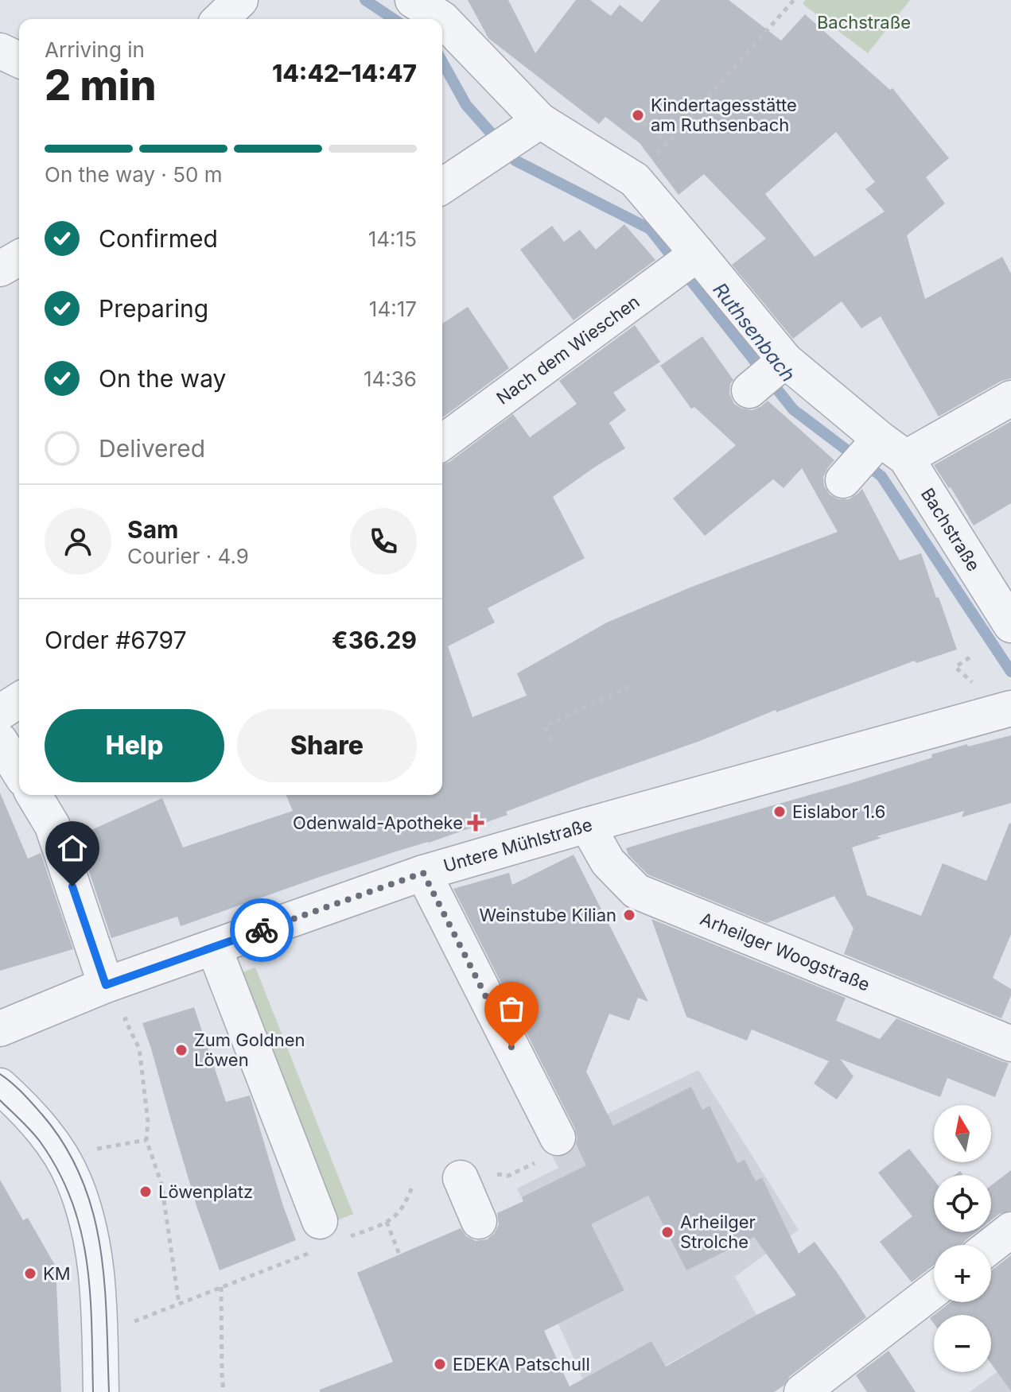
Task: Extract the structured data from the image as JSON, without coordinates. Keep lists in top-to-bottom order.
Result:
{
  "streets": {
    "street": [
      "Nach dem Wieschen",
      "Bachstraße",
      "Untere Mühlstraße",
      "Arheilger Woogstraße"
    ]
  },
  "crossings": [
    ["Nach dem Wieschen", "Bachstraße"],
    ["Untere Mühlstraße", "Arheilger Woogstraße"]
  ],
  "water": ["Ruthsenbach"],
  "parks": ["Bachstraße"],
  "places": {
    "other": [
      "Kindertagesstätte am Ruthsenbach",
      "Eislabor 1.6",
      "Weinstube Kilian",
      "Zum Goldnen Löwen",
      "Löwenplatz",
      "Arheilger Strolche",
      "KM",
      "EDEKA Patschull"
    ],
    "health": ["Odenwald-Apotheke"]
  },
  "north": "top",
  "page": {
    "heading": ["2 min", "Arriving in", "14:42–14:47"],
    "panel": [
      "Sam",
      "Courier · 4.9",
      "Order #6797",
      "€36.29"
    ],
    "bar": "On the way · 50 m",
    "list": [
      ["Confirmed", "14:15"],
      ["Preparing", "14:17"],
      ["On the way", "14:36"],
      "Delivered"
    ],
    "buttons": ["Help", "Share"],
    "map_buttons": ["+", "−"]
  }
}
